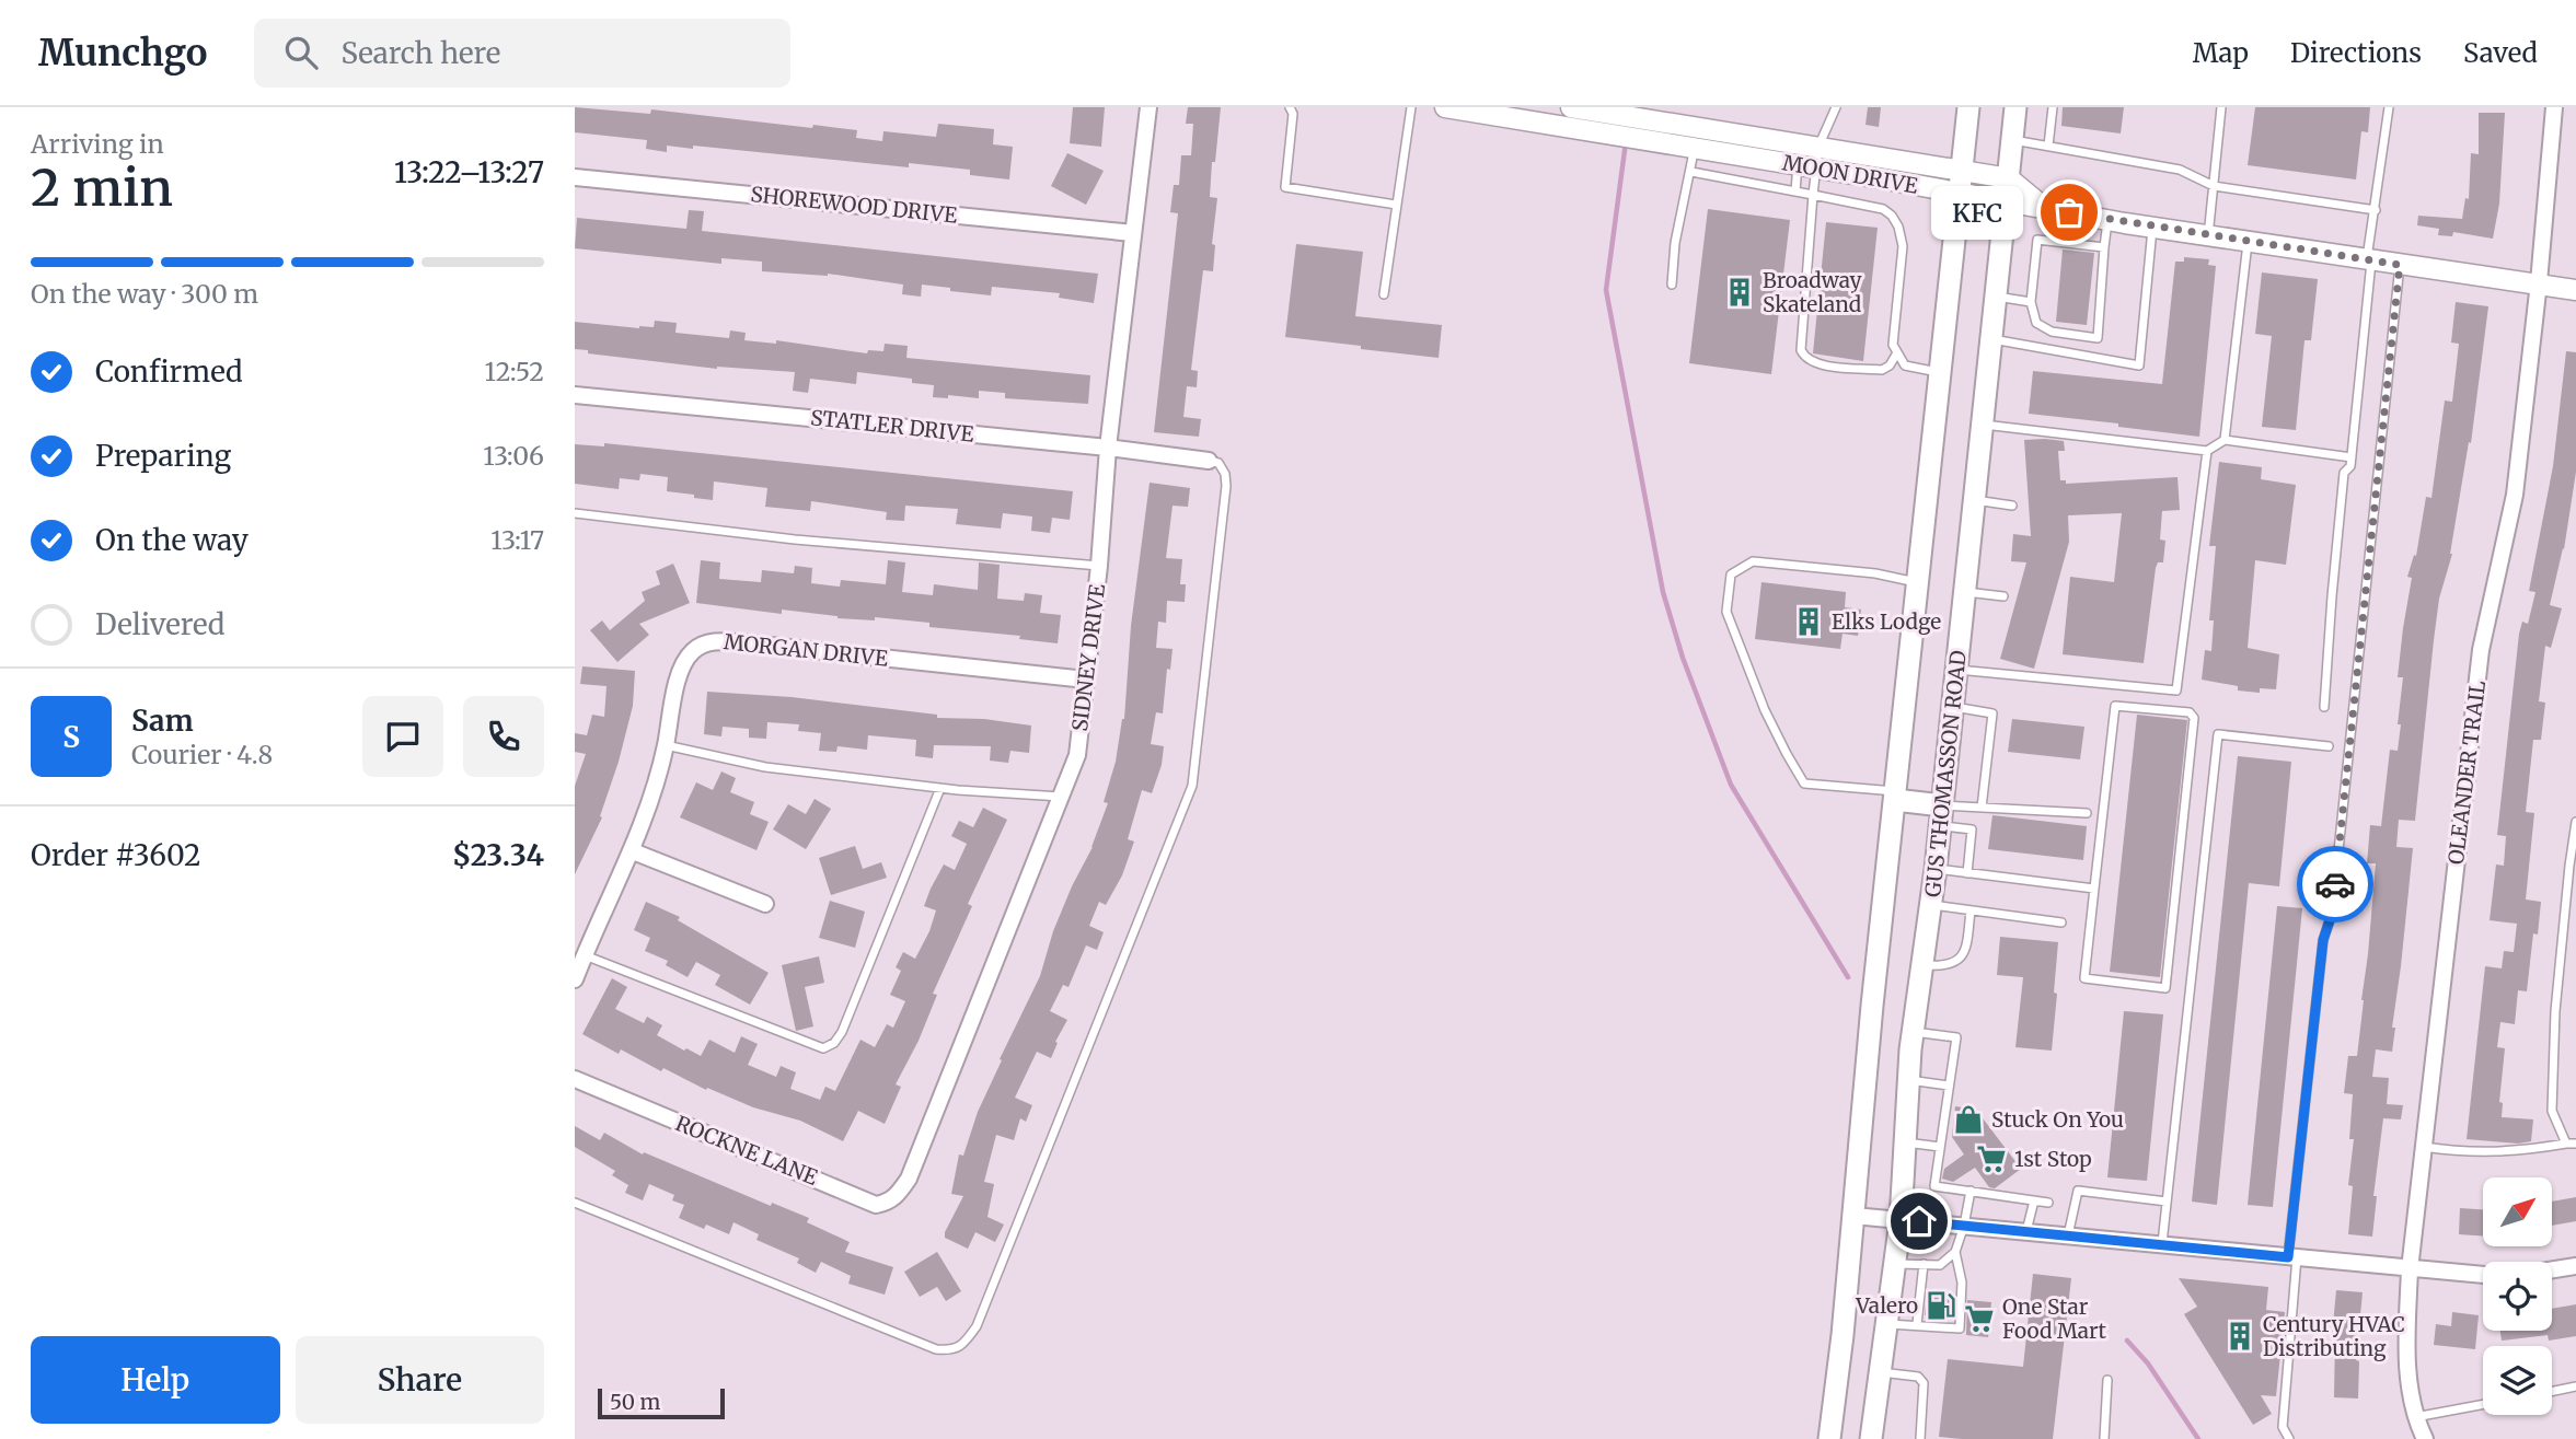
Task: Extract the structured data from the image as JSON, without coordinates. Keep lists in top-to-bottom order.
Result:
{
  "streets": {
    "main road": ["GUS THOMASSON ROAD"],
    "street": [
      "MOON DRIVE",
      "SHOREWOOD DRIVE",
      "STATLER DRIVE",
      "MORGAN DRIVE",
      "SIDNEY DRIVE",
      "OLEANDER TRAIL",
      "ROCKNE LANE"
    ]
  },
  "crossings": [
    ["MOON DRIVE", "OLEANDER TRAIL"],
    ["MOON DRIVE", "GUS THOMASSON ROAD"],
    ["SHOREWOOD DRIVE", "SIDNEY DRIVE"],
    ["STATLER DRIVE", "SIDNEY DRIVE"],
    ["MORGAN DRIVE", "SIDNEY DRIVE"],
    ["SIDNEY DRIVE", "ROCKNE LANE"]
  ],
  "places": {
    "other": ["KFC"],
    "building": ["Broadway Skateland", "Elks Lodge", "Century HVAC Distributing"],
    "shop": ["Stuck On You"],
    "supermarket": ["1st Stop", "One Star Food Mart"],
    "fuel station": ["Valero"]
  },
  "scale_bar": "50 m",
  "north": "top right",
  "page": {
    "header": "Munchgo",
    "search": "Search here",
    "nav": ["Map", "Directions", "Saved"],
    "heading": ["2 min", "Arriving in", "13:22–13:27"],
    "panel": [
      "Sam",
      "Courier · 4.8",
      "Order #3602",
      "$23.34"
    ],
    "bubble": "KFC",
    "bar": "On the way · 300 m",
    "list": [
      ["Confirmed", "12:52"],
      ["Preparing", "13:06"],
      ["On the way", "13:17"],
      "Delivered"
    ],
    "round": "S",
    "buttons": ["Help", "Share"],
    "scale": "50 m"
  }
}
